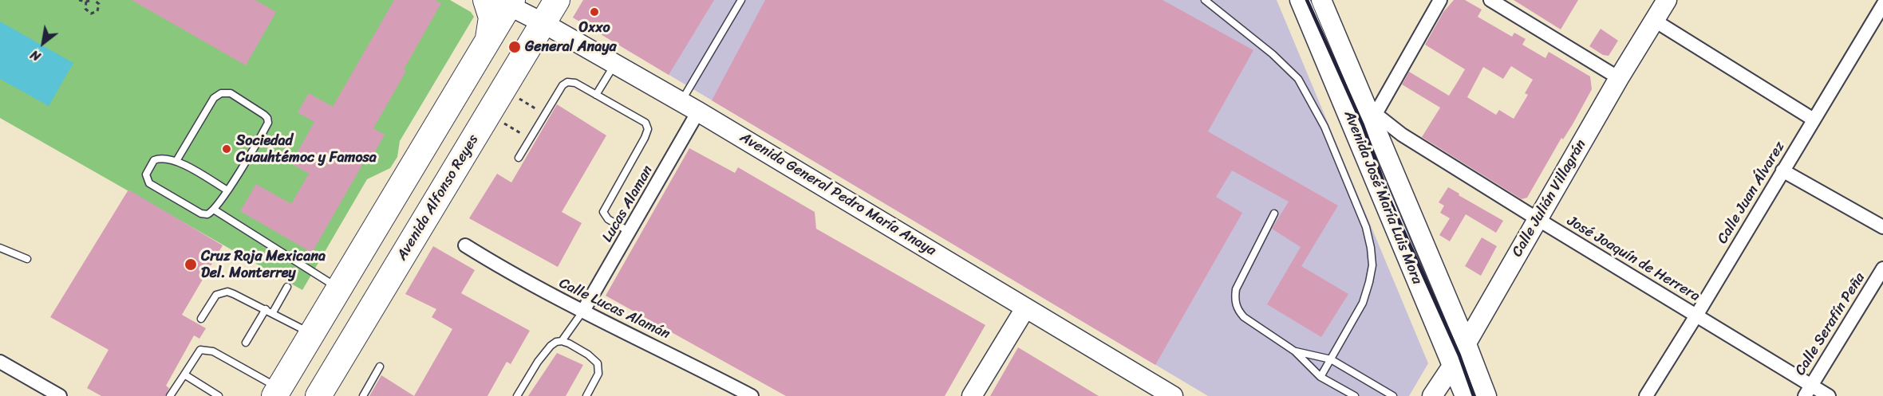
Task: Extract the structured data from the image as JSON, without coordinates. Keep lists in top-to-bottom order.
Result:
{
  "streets": {
    "highway": ["Avenida Alfonso Reyes"],
    "street": [
      "Calle Juan Álvarez",
      "Avenida General Pedro María Anaya",
      "Avenida José María Luis Mora",
      "Calle Julián Villagrán",
      "Lucas Alaman",
      "José Joaquín de Herrera",
      "Calle Lucas Alamán",
      "Calle Serafín Peña"
    ]
  },
  "crossings": [
    ["Calle Juan Álvarez", "José Joaquín de Herrera"],
    ["Avenida General Pedro María Anaya", "Avenida Alfonso Reyes"],
    ["Avenida General Pedro María Anaya", "Lucas Alaman"],
    ["Avenida José María Luis Mora", "Calle Julián Villagrán"],
    ["Avenida José María Luis Mora", "José Joaquín de Herrera"],
    ["Calle Julián Villagrán", "José Joaquín de Herrera"],
    ["Lucas Alaman", "Calle Lucas Alamán"],
    ["José Joaquín de Herrera", "Calle Serafín Peña"]
  ],
  "places": [
    "Oxxo",
    "General Anaya",
    "Sociedad Cuauhtémoc y Famosa",
    "Cruz Roja Mexicana Del. Monterrey"
  ],
  "north": "bottom left"
}
